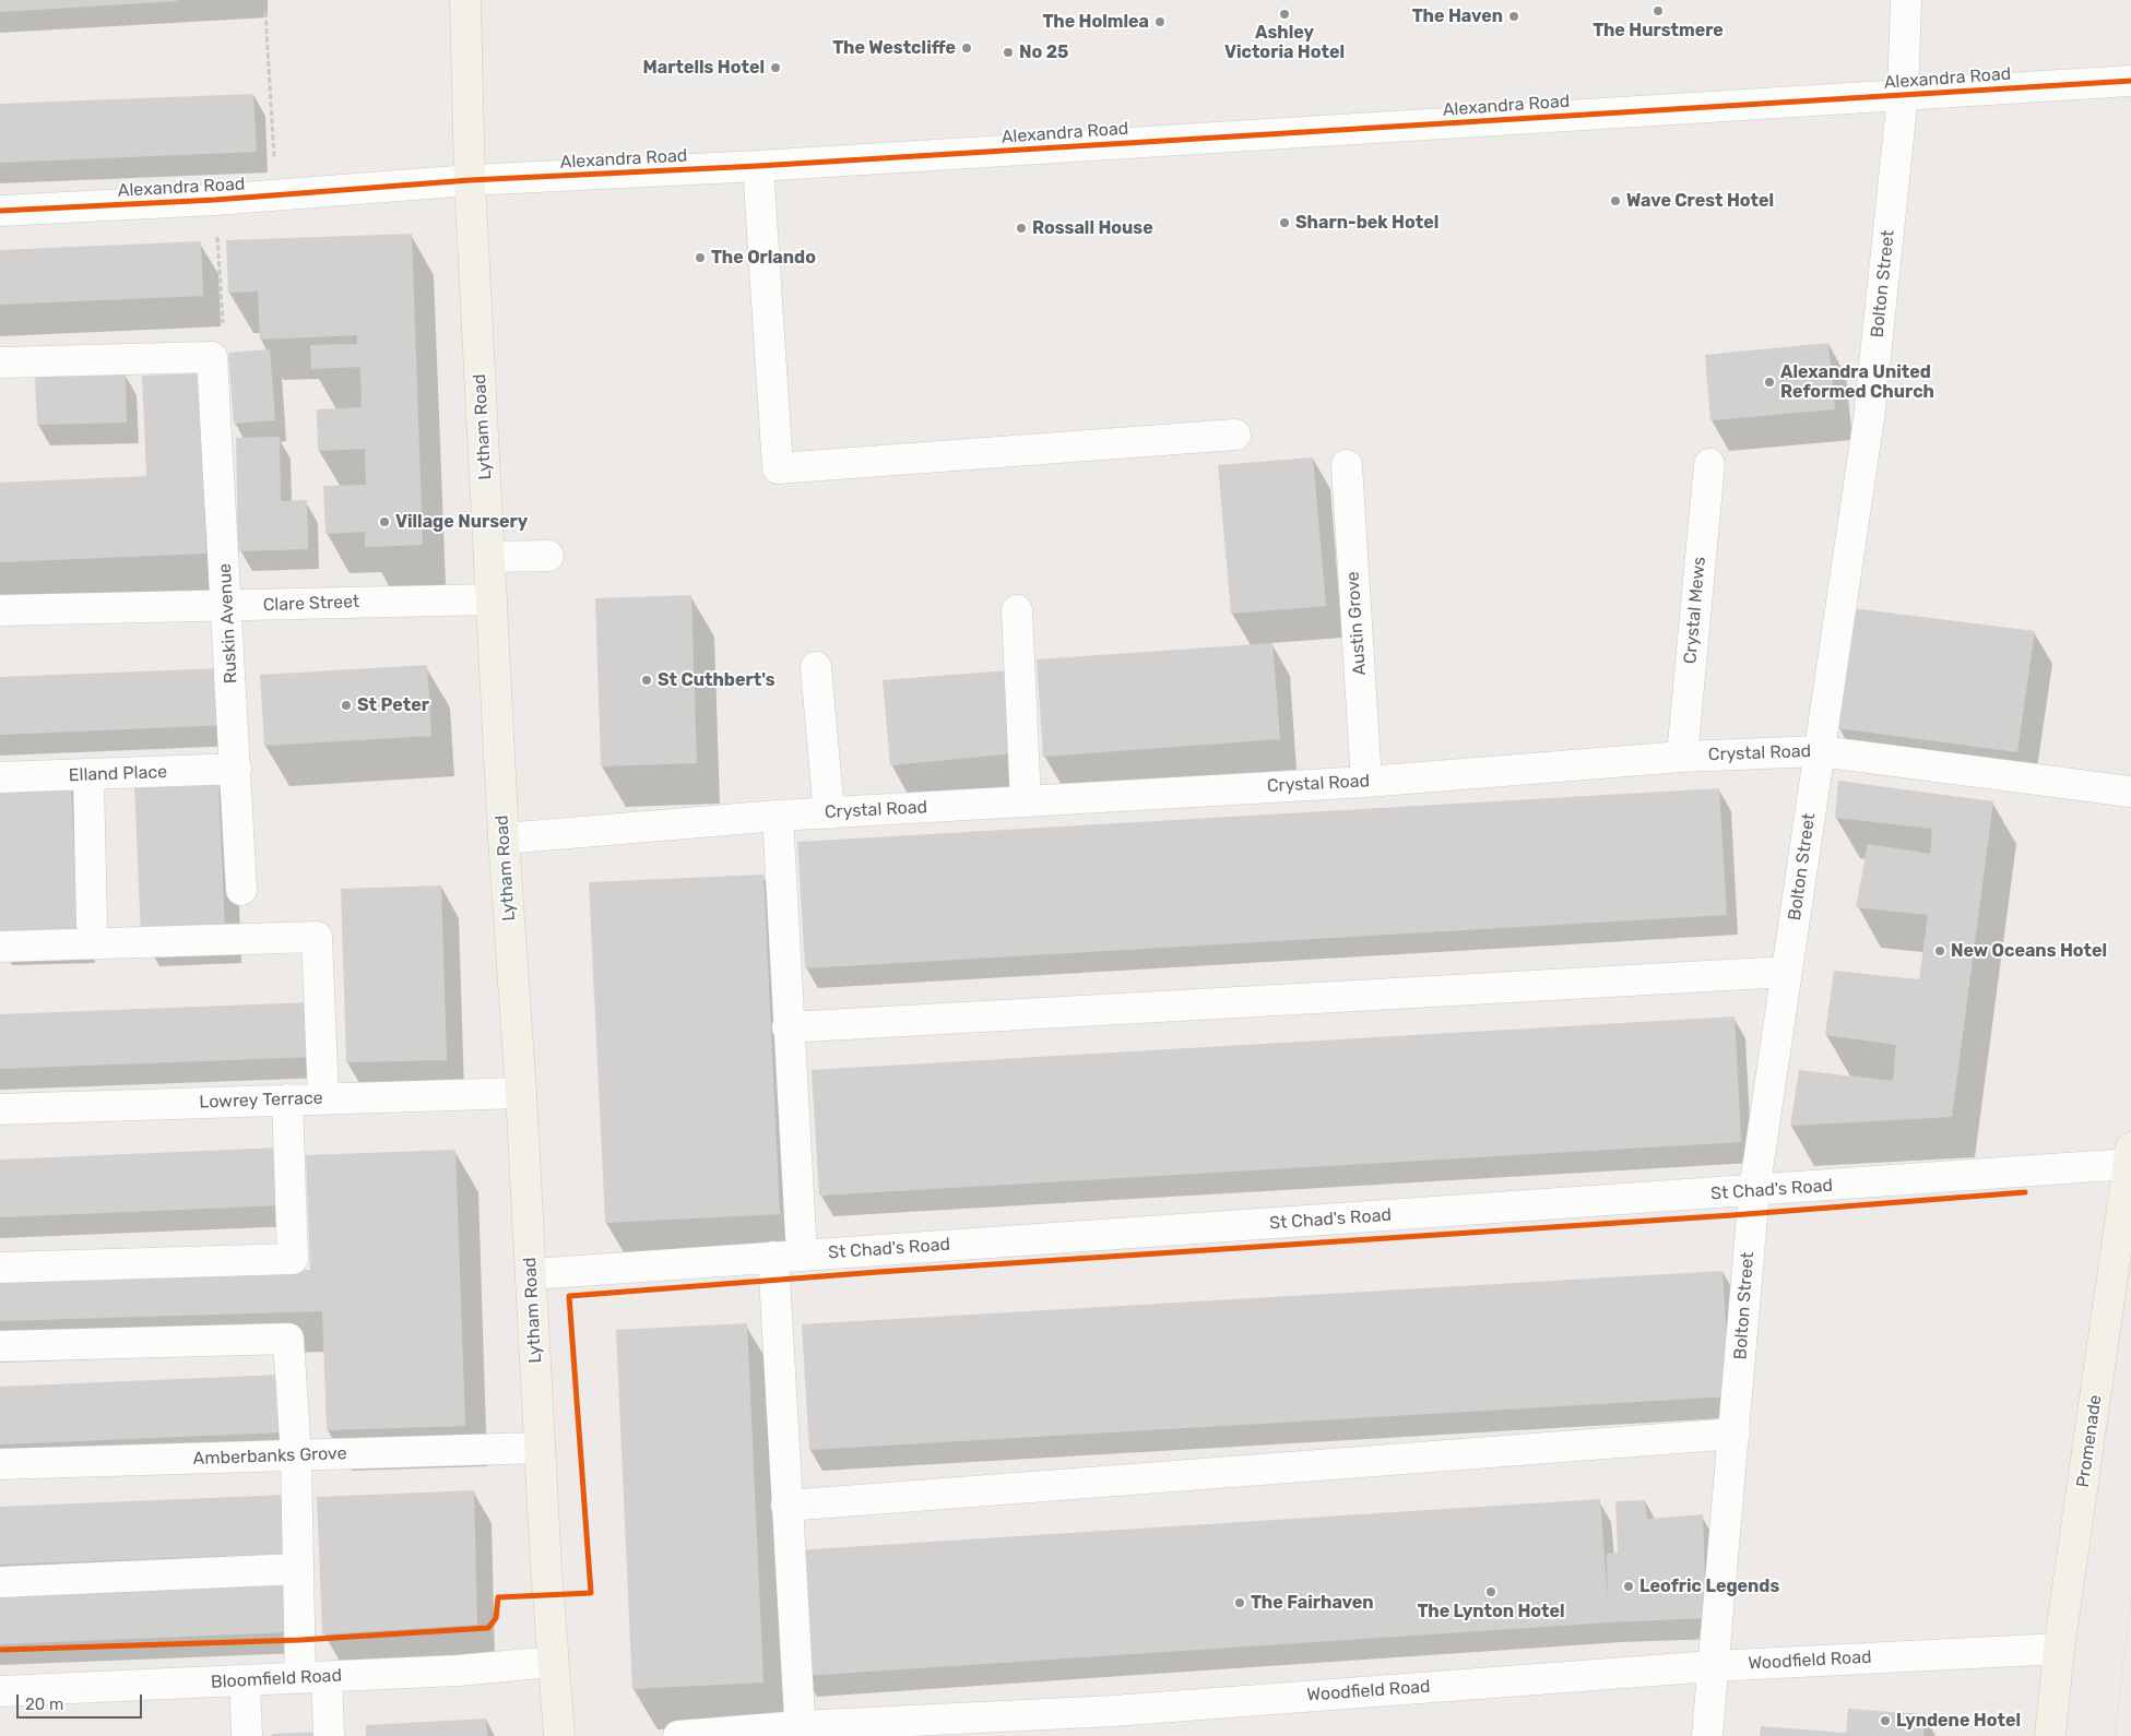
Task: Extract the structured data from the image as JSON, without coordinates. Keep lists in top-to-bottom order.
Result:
{
  "streets": {
    "main road": ["Lytham Road", "Promenade"],
    "street": [
      "Alexandra Road",
      "Bolton Street",
      "Clare Street",
      "Crystal Mews",
      "Ruskin Avenue",
      "Austin Grove",
      "Crystal Road",
      "Elland Place",
      "Lowrey Terrace",
      "St Chad's Road",
      "Amberbanks Grove",
      "Woodfield Road",
      "Bloomfield Road"
    ]
  },
  "crossings": [
    ["Alexandra Road", "Bolton Street"],
    ["Alexandra Road", "Lytham Road"],
    ["Bolton Street", "Crystal Road"],
    ["Bolton Street", "St Chad's Road"],
    ["Bolton Street", "Woodfield Road"],
    ["Lytham Road", "Clare Street"],
    ["Lytham Road", "Crystal Road"],
    ["Lytham Road", "Lowrey Terrace"],
    ["Lytham Road", "St Chad's Road"],
    ["Lytham Road", "Amberbanks Grove"],
    ["Lytham Road", "Bloomfield Road"],
    ["Clare Street", "Ruskin Avenue"],
    ["Crystal Mews", "Crystal Road"],
    ["Ruskin Avenue", "Elland Place"],
    ["Austin Grove", "Crystal Road"],
    ["St Chad's Road", "Promenade"],
    ["Promenade", "Woodfield Road"]
  ],
  "places": [
    "The Hurstmere",
    "Ashley Victoria Hotel",
    "The Haven",
    "The Holmlea",
    "The Westcliffe",
    "No 25",
    "Martells Hotel",
    "Wave Crest Hotel",
    "Sharn-bek Hotel",
    "Rossall House",
    "The Orlando",
    "Alexandra United Reformed Church",
    "Village Nursery",
    "St Cuthbert's",
    "St Peter",
    "New Oceans Hotel",
    "Leofric Legends",
    "The Lynton Hotel",
    "The Fairhaven",
    "Lyndene Hotel"
  ],
  "scale_bar": "20 m"
}
